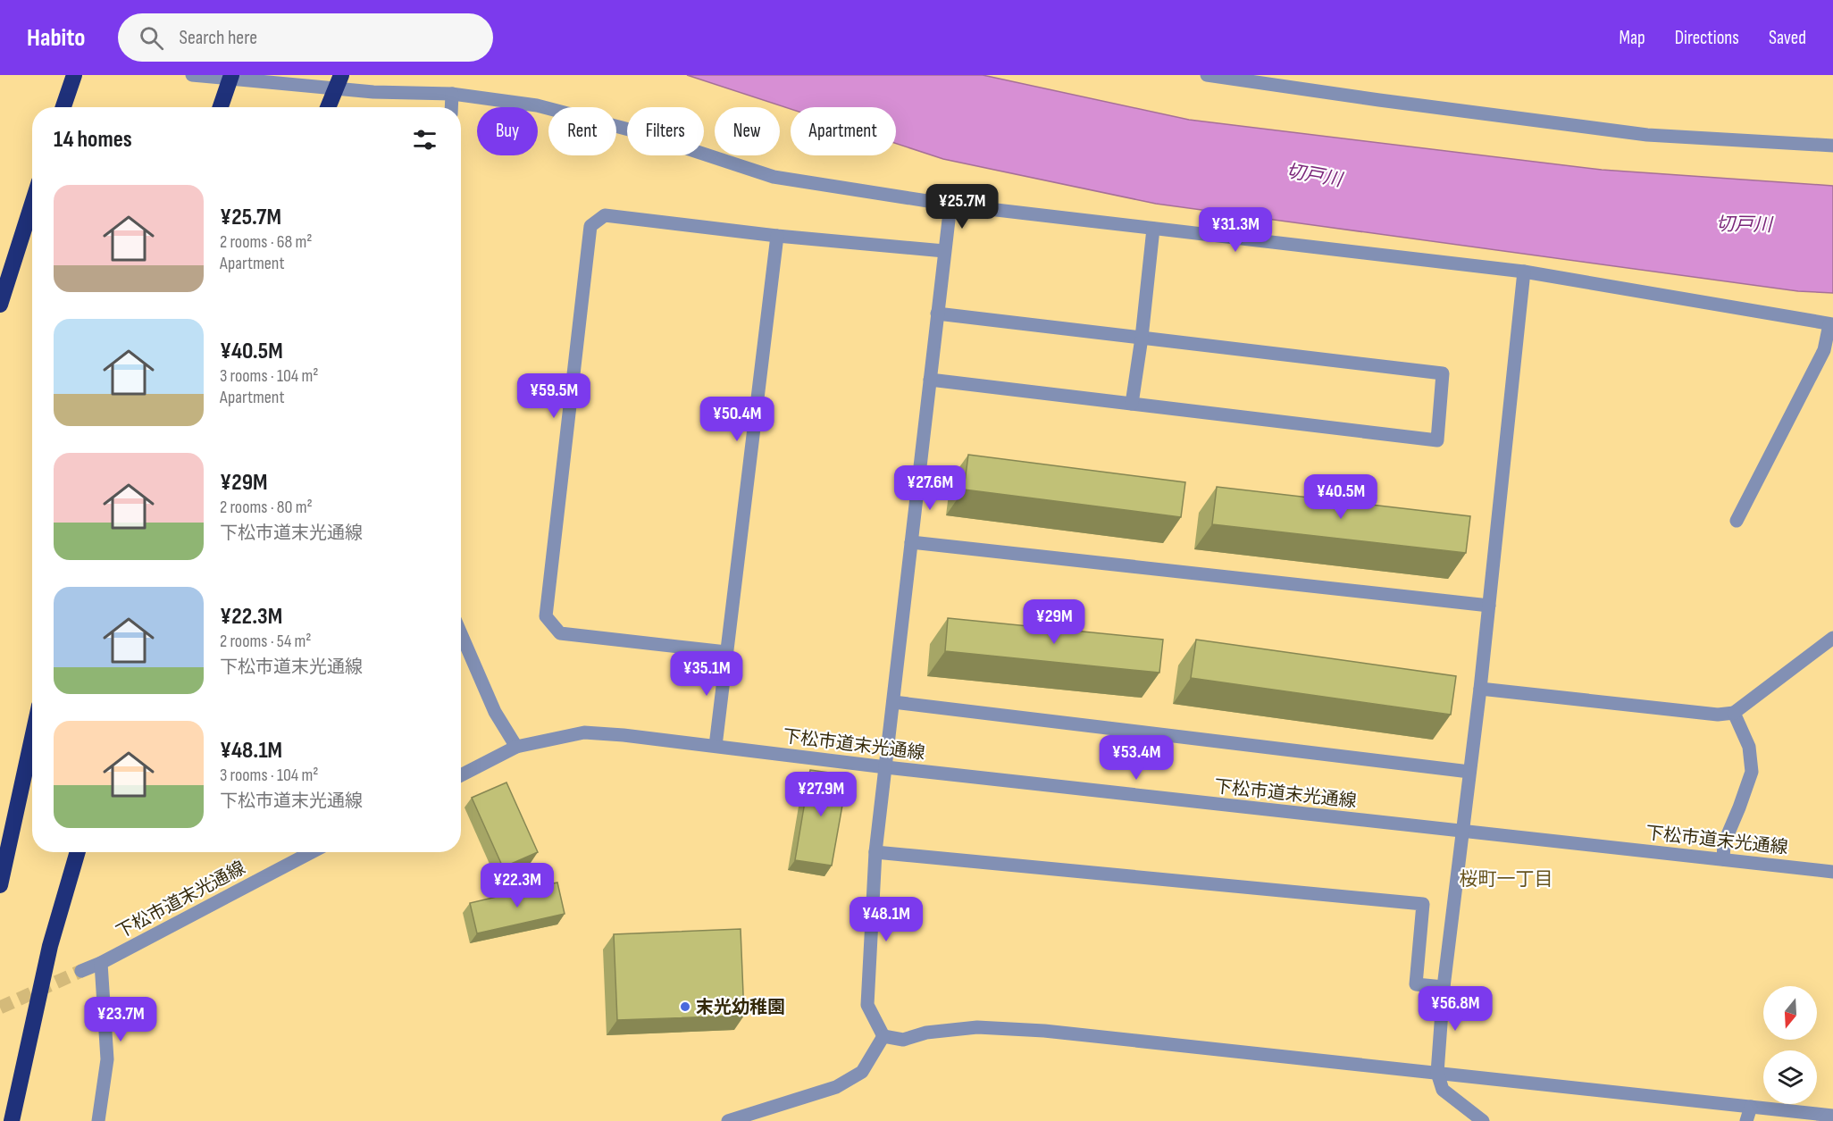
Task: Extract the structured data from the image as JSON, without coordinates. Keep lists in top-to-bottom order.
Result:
{
  "streets": {
    "street": ["下松市道末光通線"]
  },
  "districts": ["桜町一丁目"],
  "water": ["切戸川"],
  "places": ["末光幼稚園"],
  "north": "bottom",
  "page": {
    "header": "Habito",
    "search": "Search here",
    "nav": ["Map", "Directions", "Saved"],
    "chip": [
      "Buy",
      "Rent",
      "Filters",
      "New",
      "Apartment"
    ],
    "heading": "14 homes",
    "list": [
      {
        "name": "¥25.7M",
        "note": "2 rooms · 68 m² · Apartment"
      },
      {
        "name": "¥40.5M",
        "note": "3 rooms · 104 m² · Apartment"
      },
      {
        "name": "¥29M",
        "note": "2 rooms · 80 m² · 下松市道末光通線"
      },
      {
        "name": "¥22.3M",
        "note": "2 rooms · 54 m² · 下松市道末光通線"
      },
      {
        "name": "¥48.1M",
        "note": "3 rooms · 104 m² · 下松市道末光通線"
      }
    ],
    "price": [
      "¥25.7M",
      "¥31.3M",
      "¥59.5M",
      "¥50.4M",
      "¥27.6M",
      "¥40.5M",
      "¥29M",
      "¥35.1M",
      "¥53.4M",
      "¥27.9M",
      "¥22.3M",
      "¥48.1M",
      "¥56.8M",
      "¥23.7M"
    ]
  }
}
